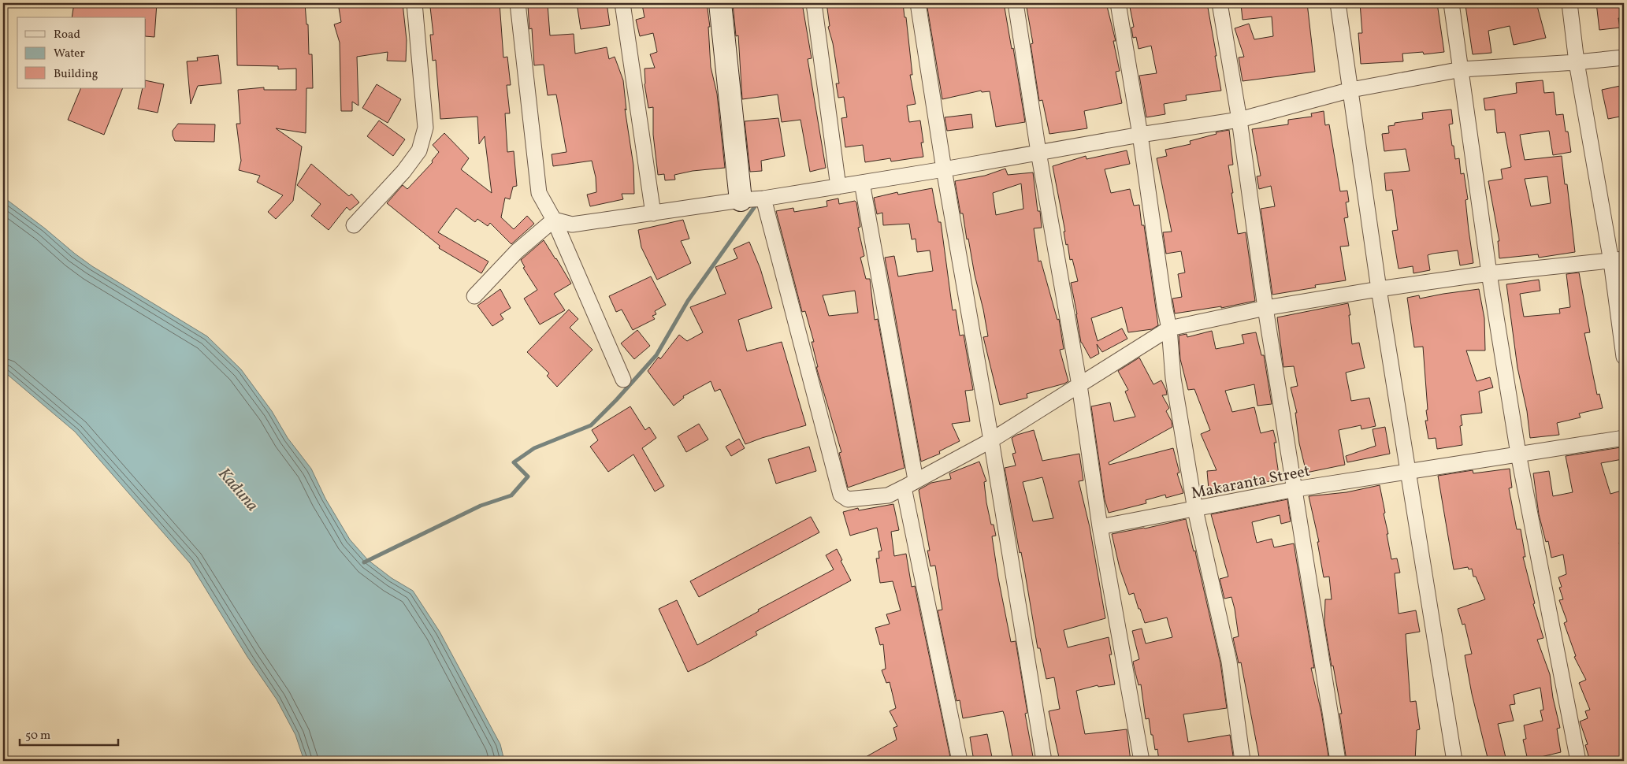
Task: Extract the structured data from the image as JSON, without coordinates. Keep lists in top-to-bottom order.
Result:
{
  "streets": {
    "street": ["Makaranta Street"]
  },
  "water": ["Kaduna"],
  "legend": ["Road", "Water", "Building"],
  "scale_bar": "50 m"
}
